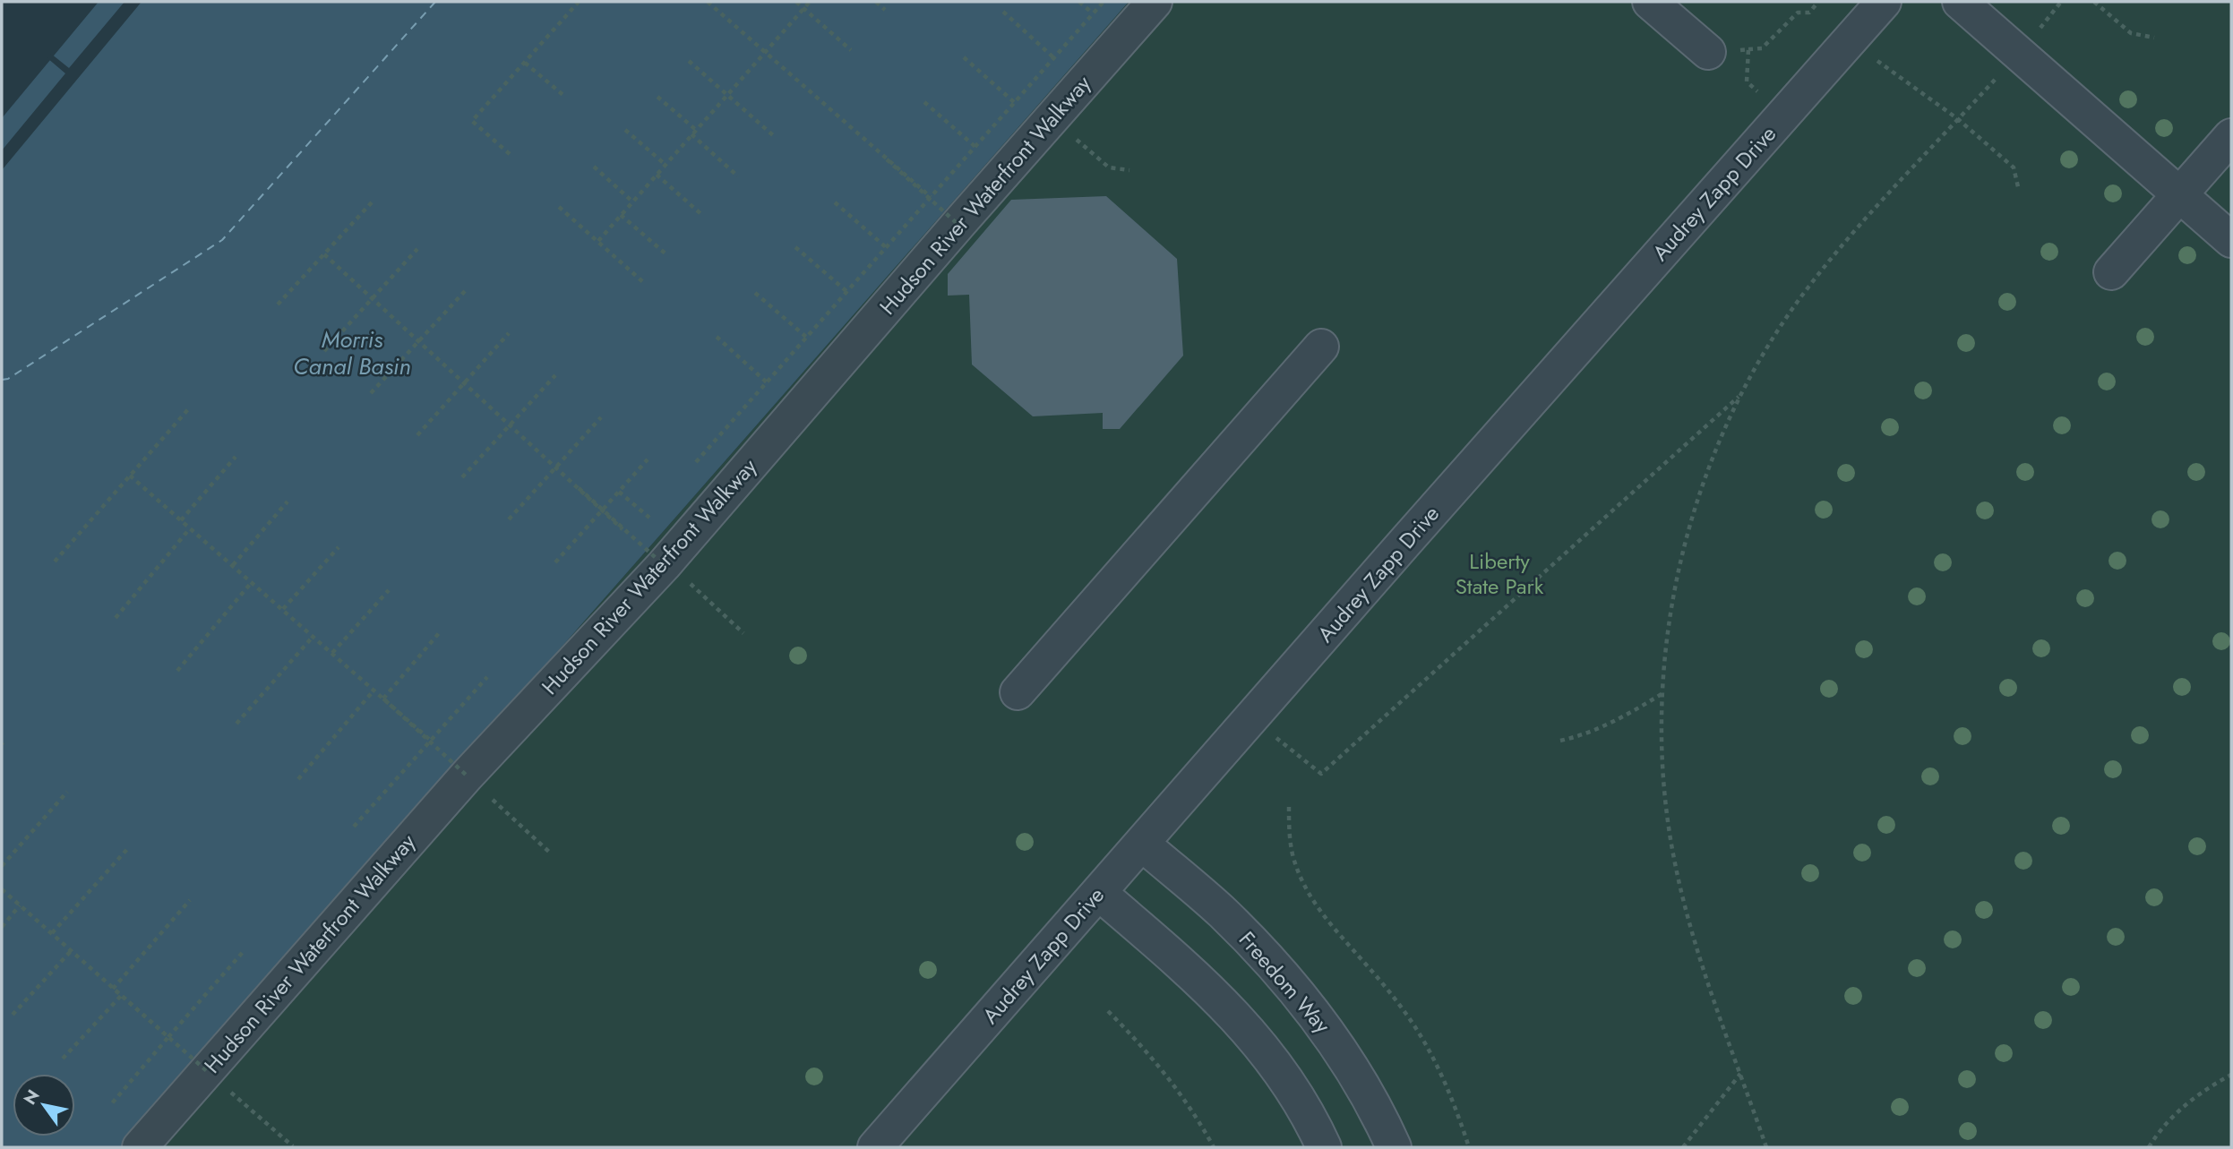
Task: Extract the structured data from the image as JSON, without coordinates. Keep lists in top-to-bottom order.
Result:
{
  "streets": {
    "street": ["Audrey Zapp Drive", "Hudson River Waterfront Walkway", "Freedom Way"]
  },
  "crossings": [
    ["Audrey Zapp Drive", "Freedom Way"]
  ],
  "water": ["Morris Canal Basin"],
  "parks": ["Liberty State Park"],
  "north": "top left"
}
